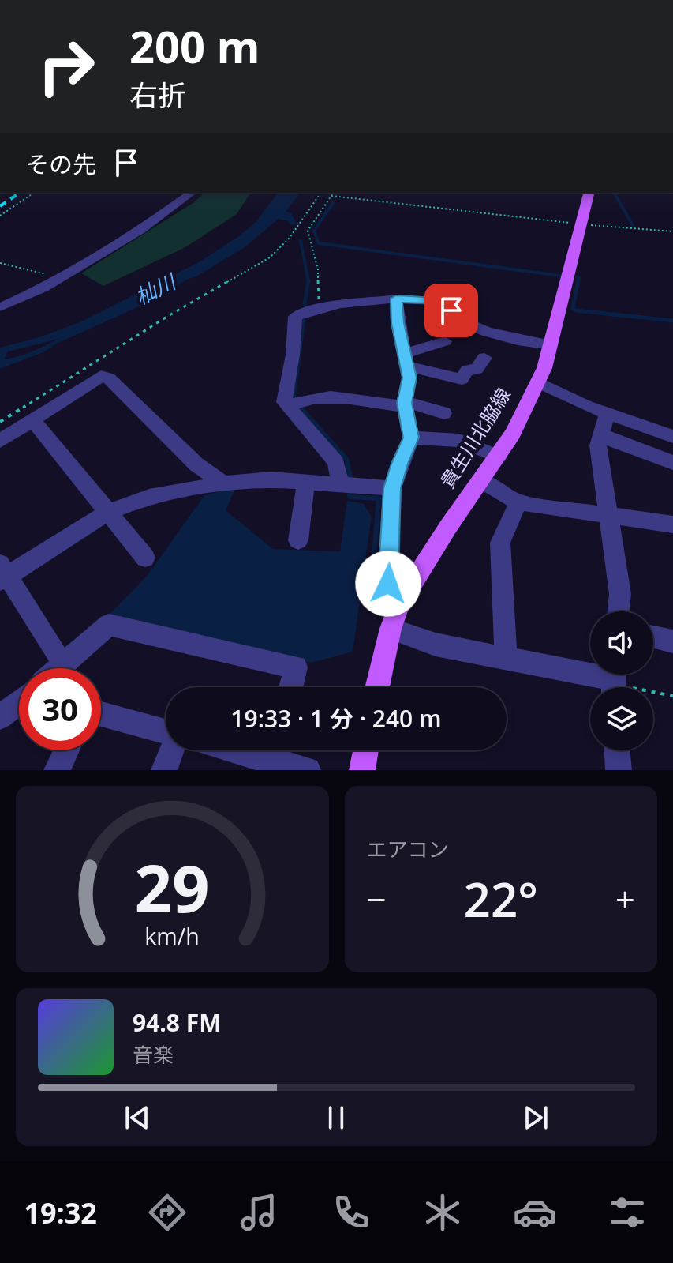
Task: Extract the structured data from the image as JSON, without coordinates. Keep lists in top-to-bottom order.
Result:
{
  "streets": {
    "main road": ["貴生川北脇線"]
  },
  "water": ["杣川"],
  "page": {
    "turn": ["200 m", "右折"],
    "then": "その先",
    "limit": "30",
    "trip": "19:33 · 1 分 · 240 m",
    "tile": "エアコン",
    "heat": ["−", "22°", "+"],
    "song": ["94.8 FM", "音楽"],
    "tabs": "19:32",
    "gauge": ["29", "km/h"]
  }
}
